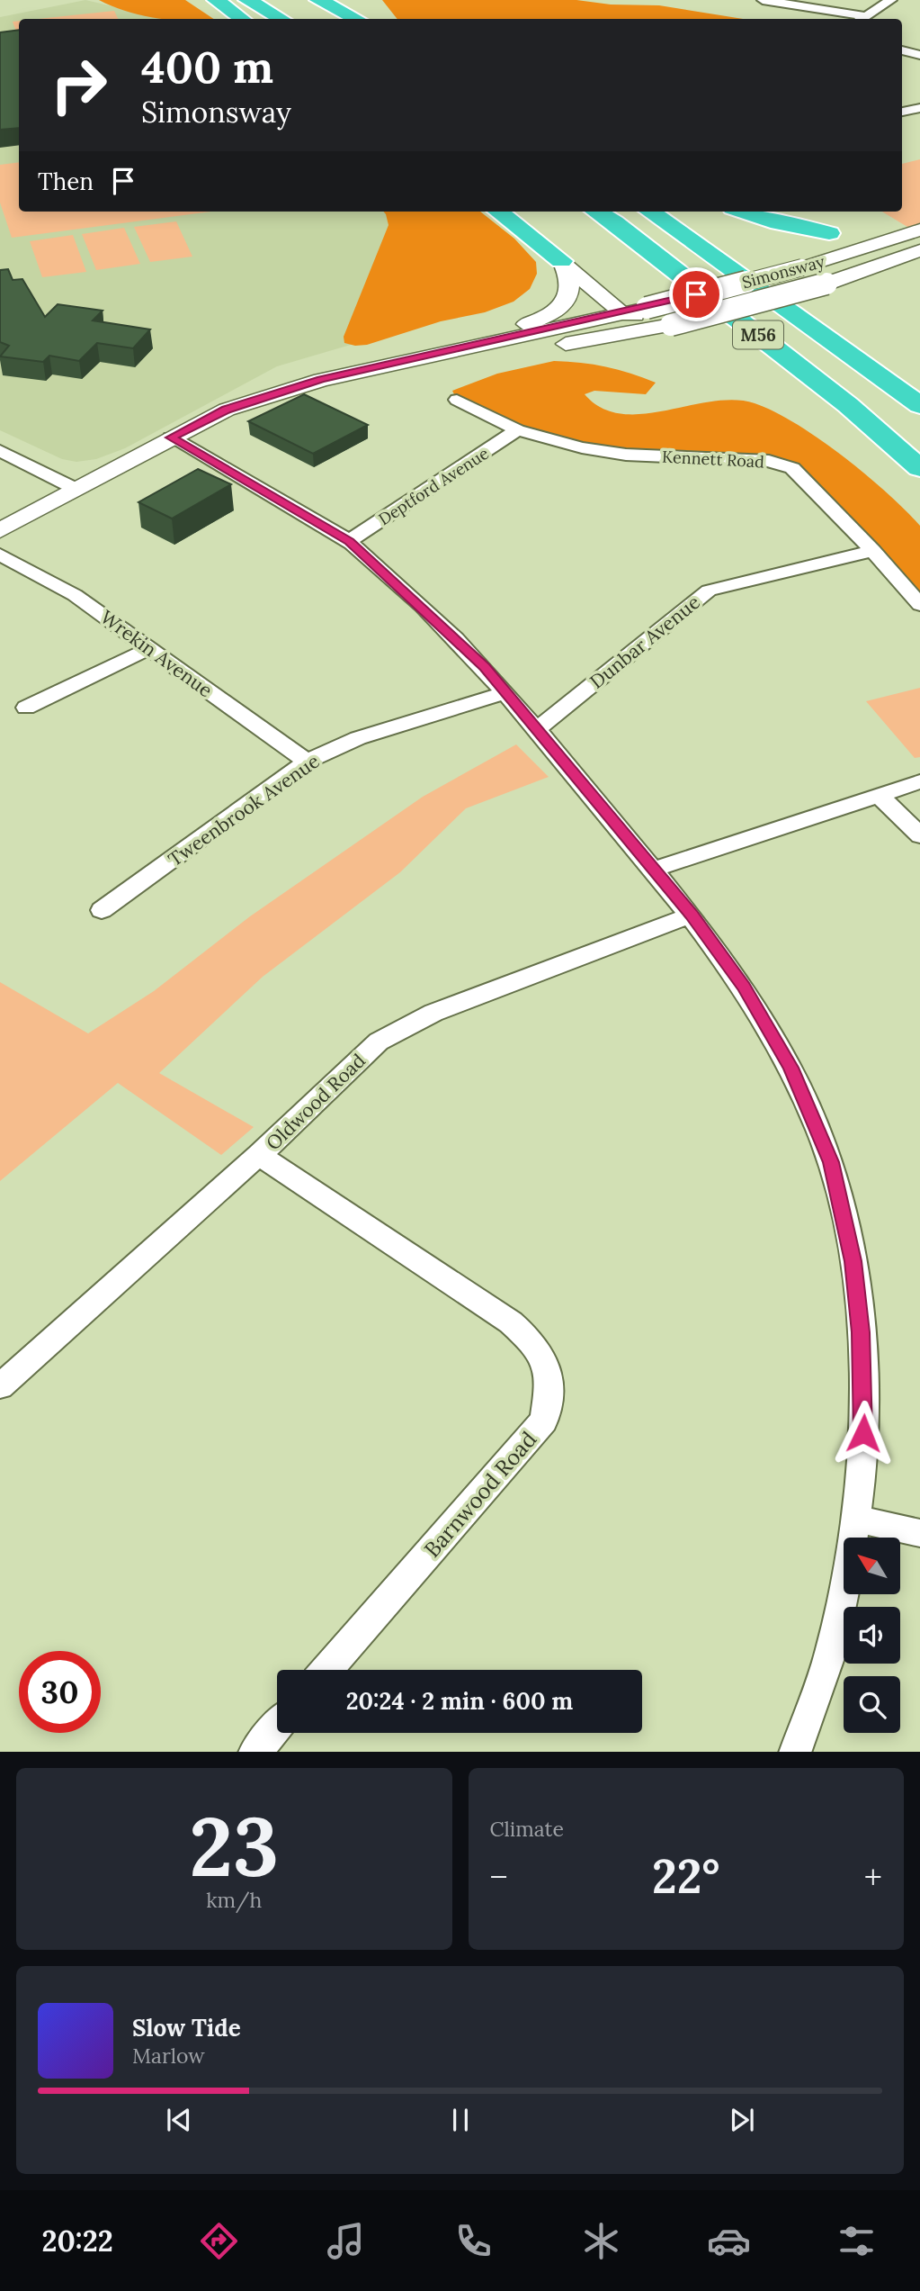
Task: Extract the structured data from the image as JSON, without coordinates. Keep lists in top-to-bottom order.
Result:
{
  "streets": {
    "highway": ["M56"],
    "street": [
      "Simonsway",
      "Kennett Road",
      "Deptford Avenue",
      "Dunbar Avenue",
      "Wrekin Avenue",
      "Tweenbrook Avenue",
      "Oldwood Road",
      "Barnwood Road"
    ]
  },
  "crossings": [
    ["Kennett Road", "Deptford Avenue"],
    ["Kennett Road", "Dunbar Avenue"],
    ["Wrekin Avenue", "Tweenbrook Avenue"],
    ["Oldwood Road", "Barnwood Road"]
  ],
  "north": "top left",
  "page": {
    "turn": ["400 m", "Simonsway"],
    "then": "Then",
    "limit": "30",
    "trip": "20:24 · 2 min · 600 m",
    "tile": [
      ["23", "km/h"],
      "Climate"
    ],
    "heat": ["−", "22°", "+"],
    "song": ["Slow Tide", "Marlow"],
    "tabs": "20:22"
  }
}
